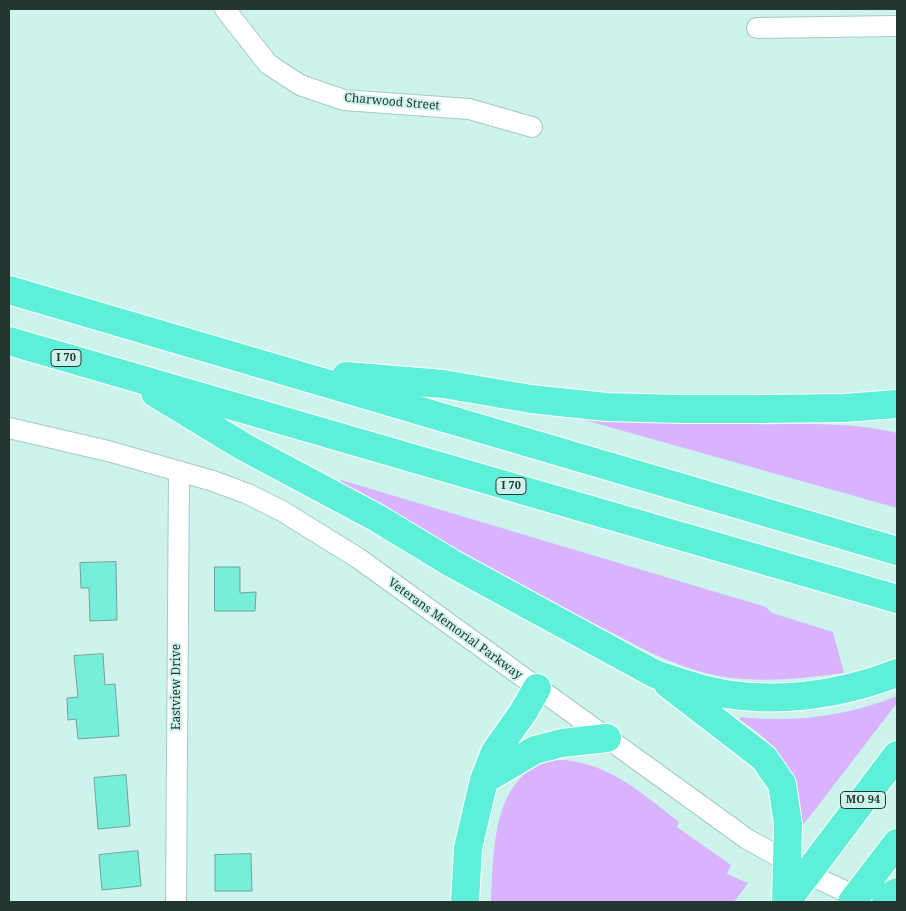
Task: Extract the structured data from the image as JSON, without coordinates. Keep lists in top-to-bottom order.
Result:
{
  "streets": {
    "highway": ["I 70", "MO 94"],
    "street": ["Charwood Street", "Veterans Memorial Parkway", "Eastview Drive"]
  },
  "crossings": [
    ["Veterans Memorial Parkway", "Eastview Drive"]
  ]
}
